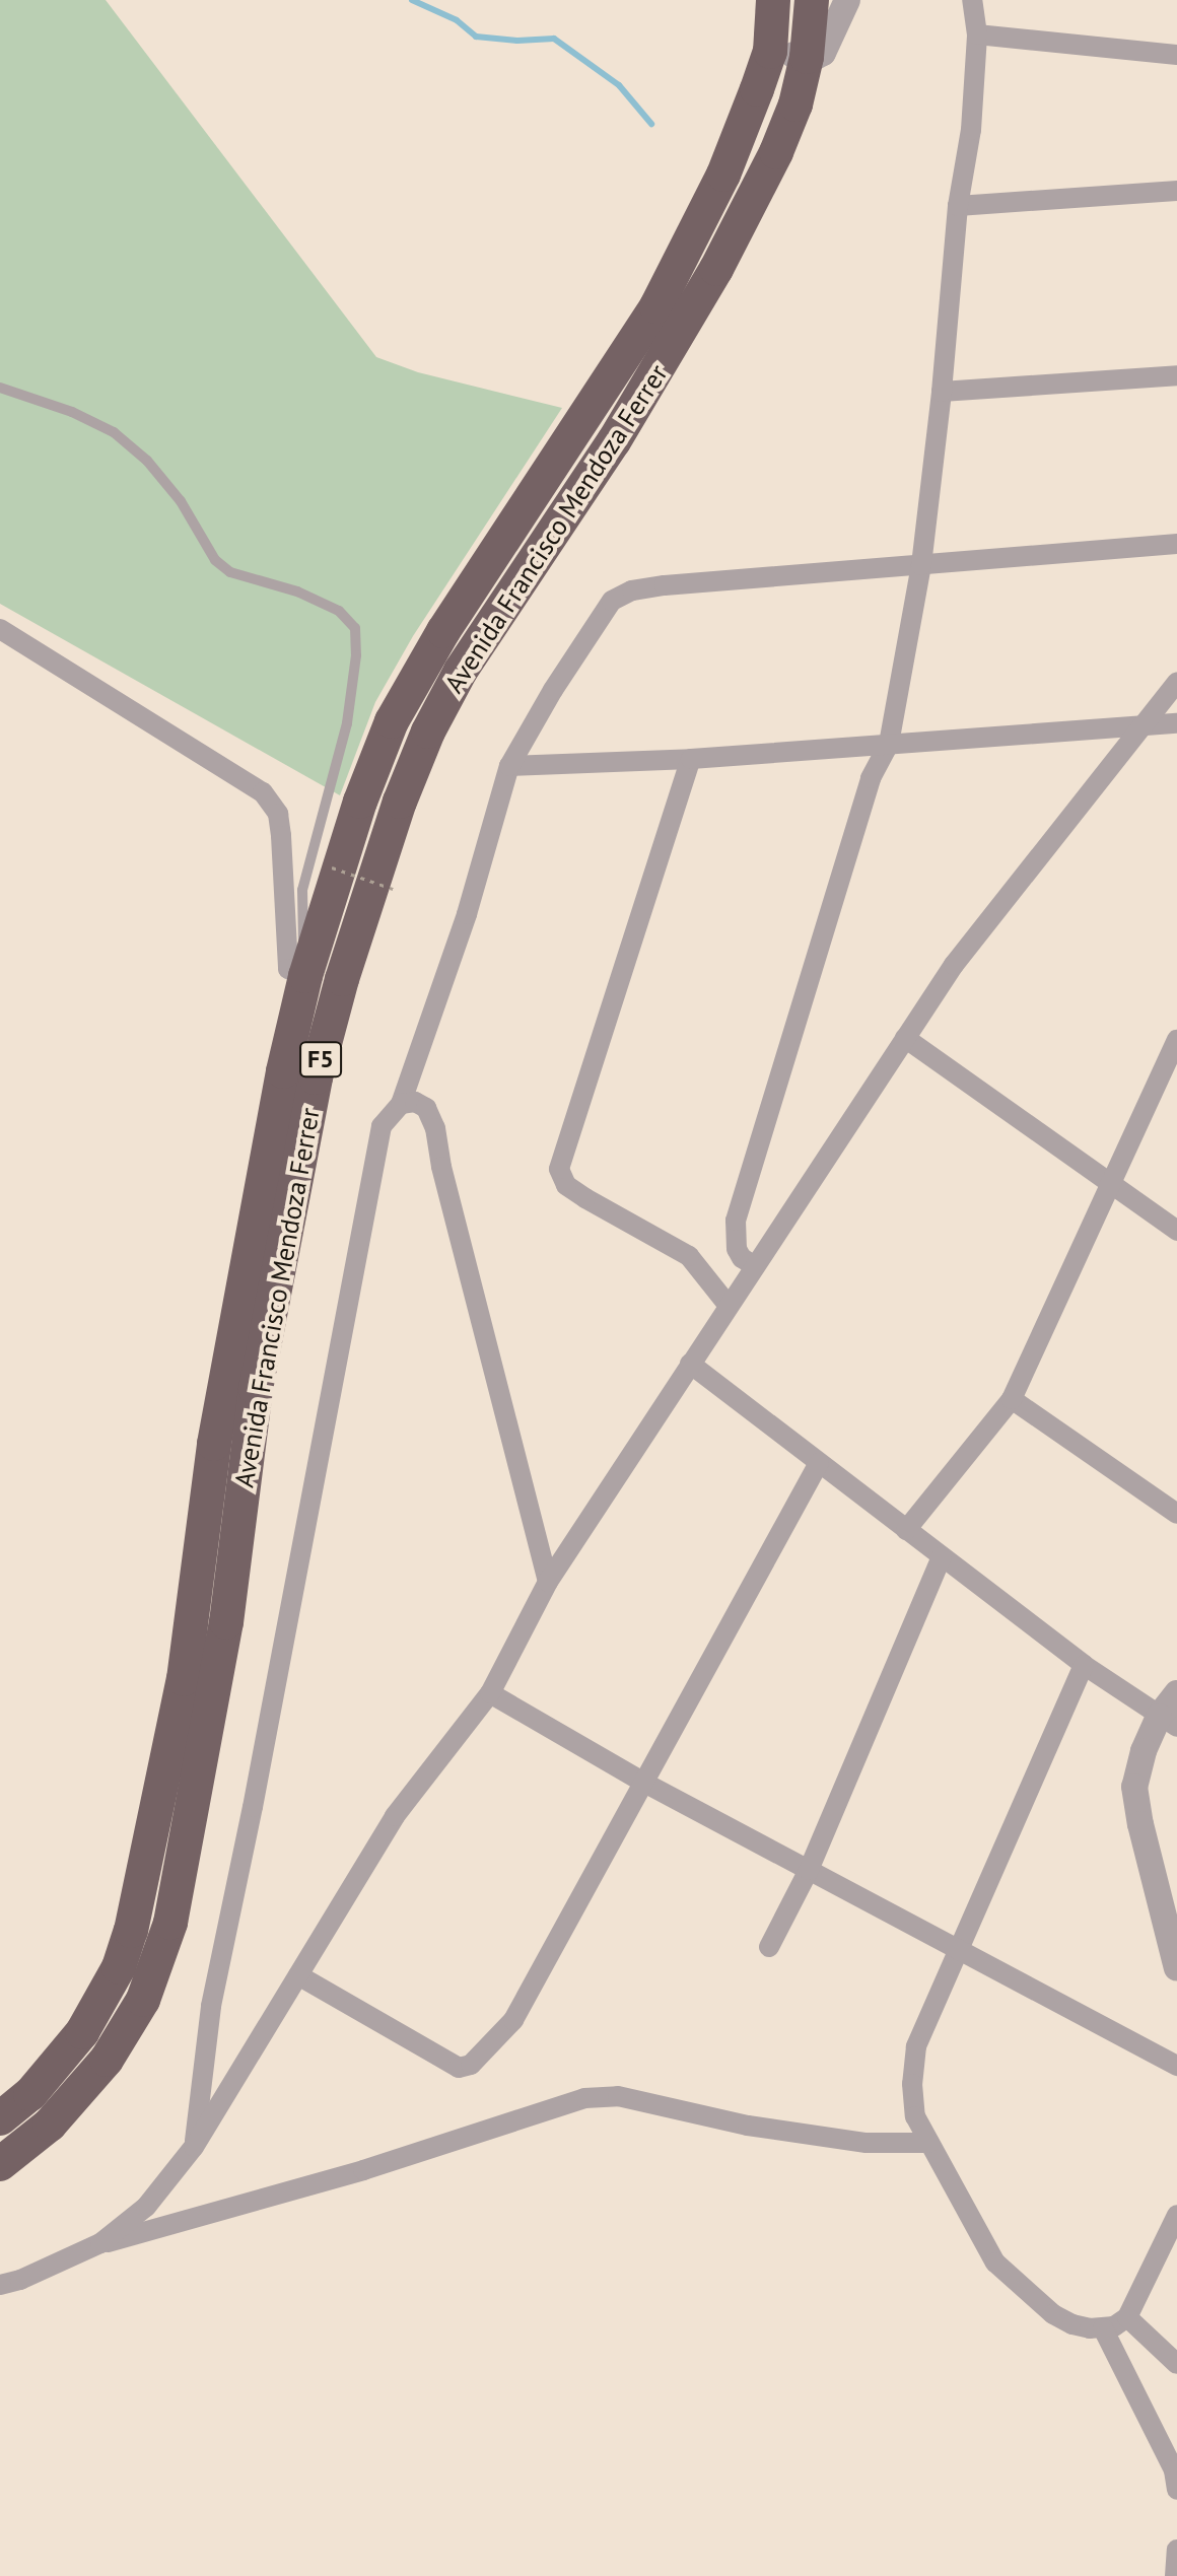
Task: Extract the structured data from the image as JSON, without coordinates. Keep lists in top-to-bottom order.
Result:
{
  "streets": {
    "highway": ["Avenida Francisco Mendoza Ferrer", "F5"]
  }
}
